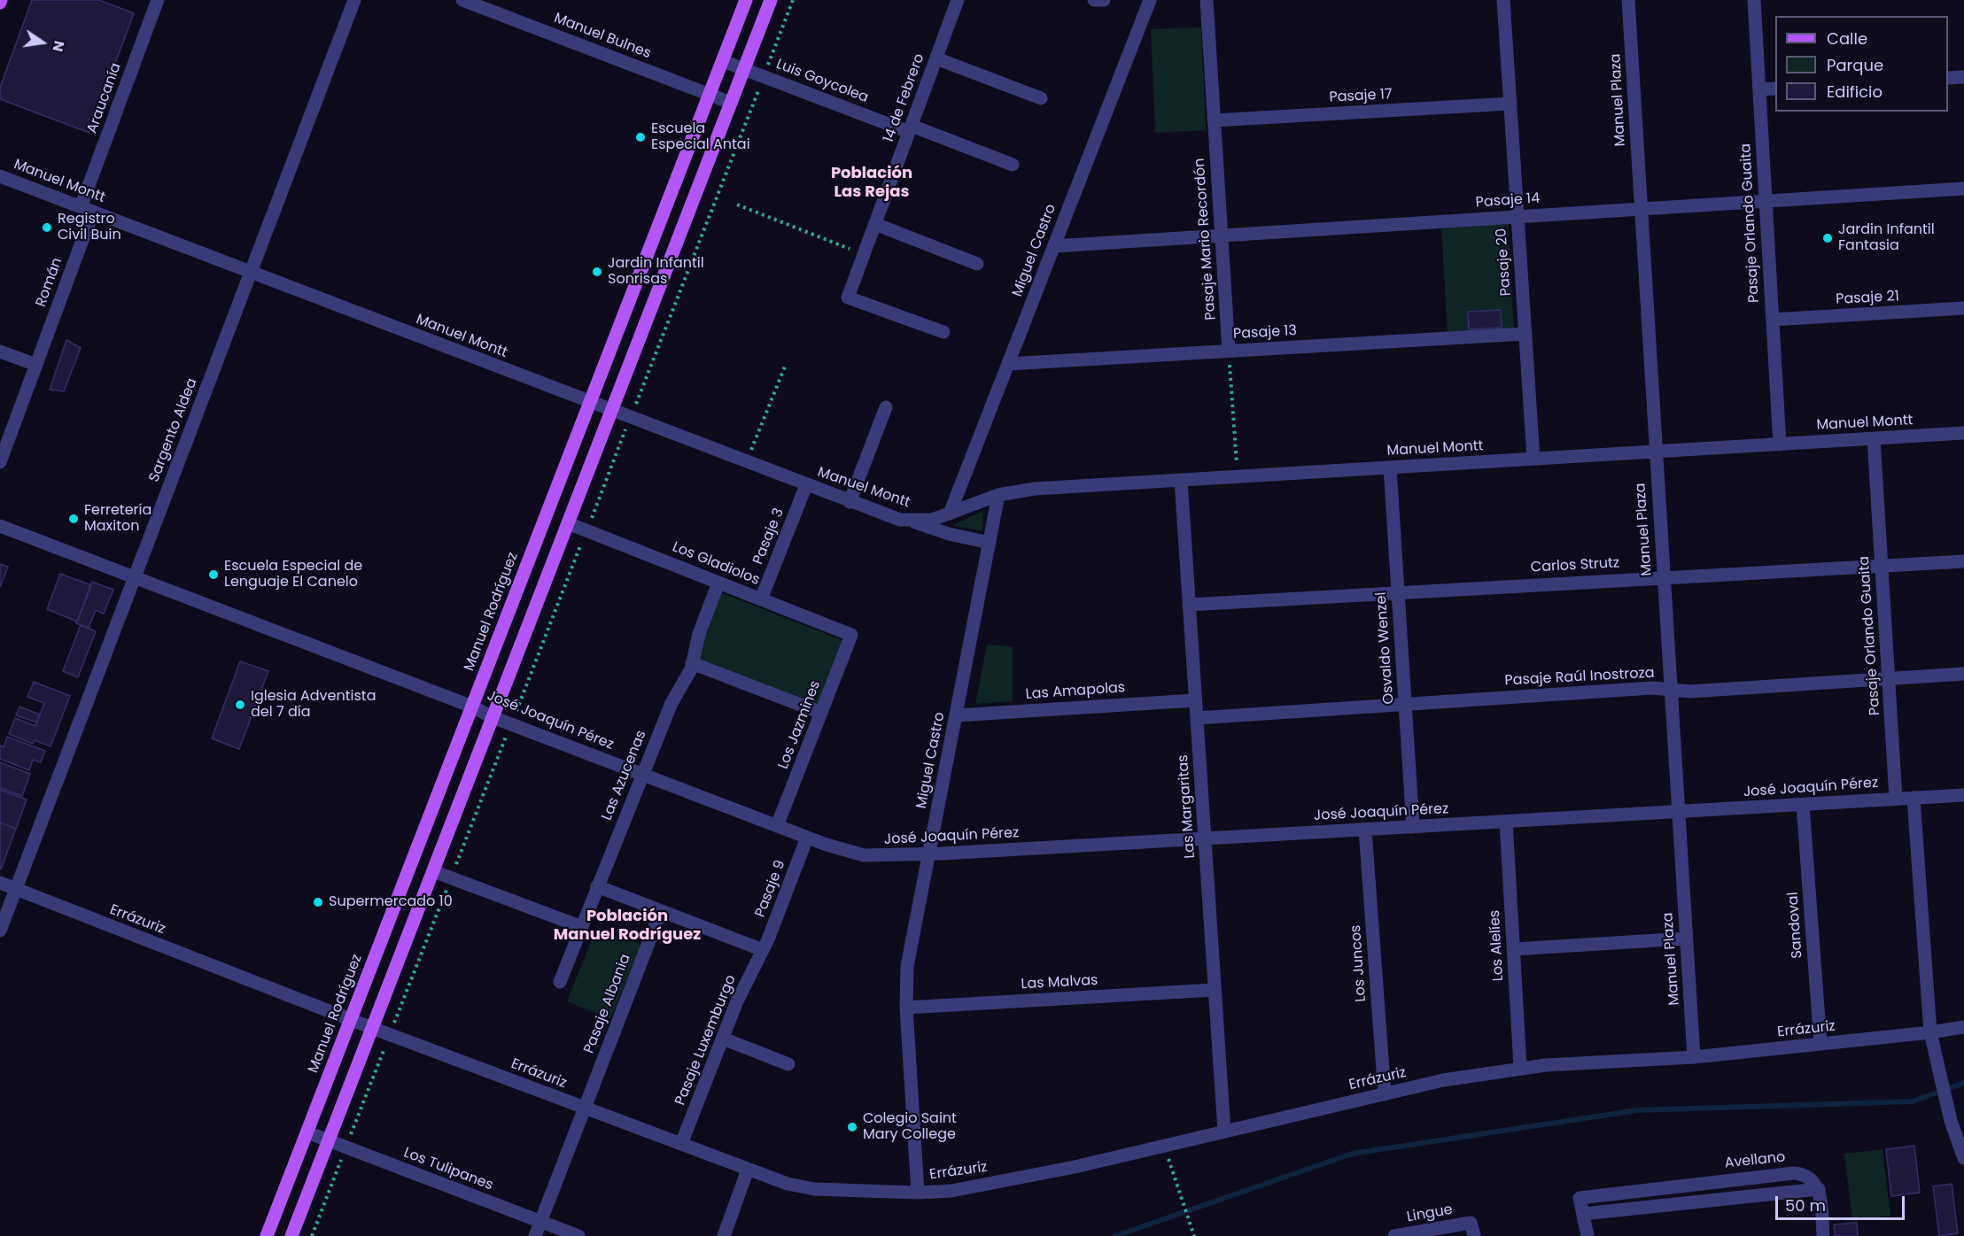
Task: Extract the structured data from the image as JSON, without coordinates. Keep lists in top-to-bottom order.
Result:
{
  "streets": {
    "main road": ["Manuel Rodríguez"],
    "street": [
      "Manuel Bulnes",
      "Luis Goycolea",
      "Pasaje 17",
      "Araucanía",
      "14 de Febrero",
      "Manuel Plaza",
      "Manuel Montt",
      "Pasaje 14",
      "Pasaje Orlando Guaita",
      "Pasaje Mario Recordón",
      "Miguel Castro",
      "Pasaje 20",
      "Román",
      "Pasaje 21",
      "Pasaje 13",
      "Sargento Aldea",
      "Pasaje 3",
      "Los Gladiolos",
      "Carlos Strutz",
      "Osvaldo Wenzel",
      "Pasaje Raúl Inostroza",
      "Las Amapolas",
      "José Joaquín Pérez",
      "Los Jazmines",
      "Las Azucenas",
      "Las Margaritas",
      "Pasaje 9",
      "Errázuriz",
      "Sandoval",
      "Los Alelíes",
      "Los Juncos",
      "Las Malvas",
      "Pasaje Albania",
      "Pasaje Luxemburgo",
      "Avellano",
      "Los Tulipanes",
      "Lingue"
    ]
  },
  "crossings": [
    ["Manuel Bulnes", "Manuel Rodríguez"],
    ["Luis Goycolea", "14 de Febrero"],
    ["Luis Goycolea", "Manuel Rodríguez"],
    ["Pasaje 17", "Pasaje Mario Recordón"],
    ["Pasaje 17", "Pasaje 20"],
    ["Araucanía", "Manuel Montt"],
    ["Araucanía", "Román"],
    ["Manuel Plaza", "Manuel Montt"],
    ["Manuel Plaza", "Pasaje 14"],
    ["Manuel Plaza", "Carlos Strutz"],
    ["Manuel Plaza", "Pasaje Raúl Inostroza"],
    ["Manuel Plaza", "José Joaquín Pérez"],
    ["Manuel Plaza", "Errázuriz"],
    ["Manuel Montt", "Pasaje Orlando Guaita"],
    ["Manuel Montt", "Miguel Castro"],
    ["Manuel Montt", "Pasaje 20"],
    ["Manuel Montt", "Román"],
    ["Manuel Montt", "Sargento Aldea"],
    ["Manuel Montt", "Pasaje 3"],
    ["Manuel Montt", "Manuel Rodríguez"],
    ["Manuel Montt", "Osvaldo Wenzel"],
    ["Manuel Montt", "Las Margaritas"],
    ["Pasaje 14", "Pasaje Orlando Guaita"],
    ["Pasaje 14", "Pasaje Mario Recordón"],
    ["Pasaje 14", "Miguel Castro"],
    ["Pasaje 14", "Pasaje 20"],
    ["Pasaje Orlando Guaita", "Pasaje 21"],
    ["Pasaje Orlando Guaita", "Carlos Strutz"],
    ["Pasaje Orlando Guaita", "Pasaje Raúl Inostroza"],
    ["Pasaje Orlando Guaita", "José Joaquín Pérez"],
    ["Pasaje Mario Recordón", "Pasaje 13"],
    ["Miguel Castro", "Pasaje 13"],
    ["Miguel Castro", "Las Amapolas"],
    ["Miguel Castro", "José Joaquín Pérez"],
    ["Miguel Castro", "Errázuriz"],
    ["Miguel Castro", "Las Malvas"],
    ["Pasaje 20", "Pasaje 13"],
    ["Sargento Aldea", "José Joaquín Pérez"],
    ["Sargento Aldea", "Errázuriz"],
    ["Pasaje 3", "Los Gladiolos"],
    ["Los Gladiolos", "Los Jazmines"],
    ["Los Gladiolos", "Las Azucenas"],
    ["Carlos Strutz", "Osvaldo Wenzel"],
    ["Carlos Strutz", "Las Margaritas"],
    ["Manuel Rodríguez", "José Joaquín Pérez"],
    ["Manuel Rodríguez", "Errázuriz"],
    ["Manuel Rodríguez", "Los Tulipanes"],
    ["Osvaldo Wenzel", "Pasaje Raúl Inostroza"],
    ["Osvaldo Wenzel", "José Joaquín Pérez"],
    ["Pasaje Raúl Inostroza", "Las Margaritas"],
    ["Las Amapolas", "Las Margaritas"],
    ["José Joaquín Pérez", "Los Jazmines"],
    ["José Joaquín Pérez", "Las Azucenas"],
    ["José Joaquín Pérez", "Las Margaritas"],
    ["José Joaquín Pérez", "Pasaje 9"],
    ["José Joaquín Pérez", "Sandoval"],
    ["José Joaquín Pérez", "Los Alelíes"],
    ["José Joaquín Pérez", "Los Juncos"],
    ["Las Margaritas", "Errázuriz"],
    ["Las Margaritas", "Las Malvas"],
    ["Pasaje 9", "Pasaje Luxemburgo"],
    ["Errázuriz", "Sandoval"],
    ["Errázuriz", "Los Alelíes"],
    ["Errázuriz", "Los Juncos"],
    ["Errázuriz", "Pasaje Albania"],
    ["Errázuriz", "Pasaje Luxemburgo"],
    ["Pasaje Albania", "Los Tulipanes"]
  ],
  "districts": ["Población Las Rejas", "Población Manuel Rodríguez"],
  "places": [
    "Escuela Especial Antai",
    "Registro Civil Buin",
    "Jardin Infantil Fantasia",
    "Jardin Infantil Sonrisas",
    "Ferretería Maxiton",
    "Escuela Especial de Lenguaje El Canelo",
    "Iglesia Adventista del 7 día",
    "Supermercado 10",
    "Colegio Saint Mary College"
  ],
  "legend": ["Calle", "Parque", "Edificio"],
  "scale_bar": "50 m",
  "north": "right"
}
